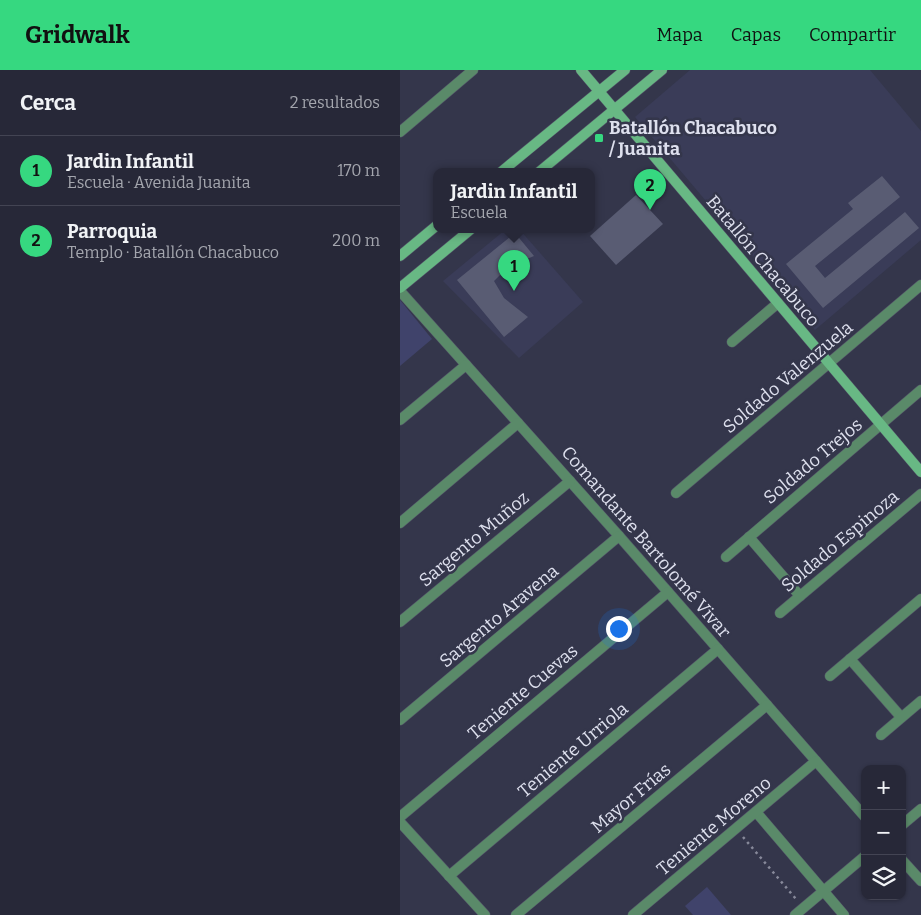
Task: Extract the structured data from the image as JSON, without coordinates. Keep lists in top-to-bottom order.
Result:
{
  "streets": {
    "street": [
      "Batallón Chacabuco",
      "Soldado Valenzuela",
      "Soldado Trejos",
      "Sargento Muñoz",
      "Soldado Espinoza",
      "Comandante Bartolomé Vivar",
      "Sargento Aravena",
      "Teniente Cuevas",
      "Teniente Urriola",
      "Mayor Frías",
      "Teniente Moreno"
    ]
  },
  "crossings": [
    ["Batallón Chacabuco", "Soldado Valenzuela"],
    ["Batallón Chacabuco", "Soldado Trejos"],
    ["Sargento Muñoz", "Comandante Bartolomé Vivar"],
    ["Comandante Bartolomé Vivar", "Sargento Aravena"],
    ["Comandante Bartolomé Vivar", "Teniente Cuevas"],
    ["Comandante Bartolomé Vivar", "Teniente Urriola"],
    ["Comandante Bartolomé Vivar", "Mayor Frías"],
    ["Comandante Bartolomé Vivar", "Teniente Moreno"]
  ],
  "places": {
    "transit": ["Batallón Chacabuco / Juanita"]
  },
  "page": {
    "header": "Gridwalk",
    "nav": ["Mapa", "Capas", "Compartir"],
    "heading": ["Cerca", "2 resultados"],
    "list": [
      {
        "mark": "1",
        "name": "Jardin Infantil",
        "note": "Escuela · Avenida Juanita",
        "value": "170 m"
      },
      {
        "mark": "2",
        "name": "Parroquia",
        "note": "Templo · Batallón Chacabuco",
        "value": "200 m"
      }
    ],
    "popup": ["Jardin Infantil", "Escuela"],
    "pins": ["2", "1"],
    "map_buttons": ["+", "−"]
  }
}
